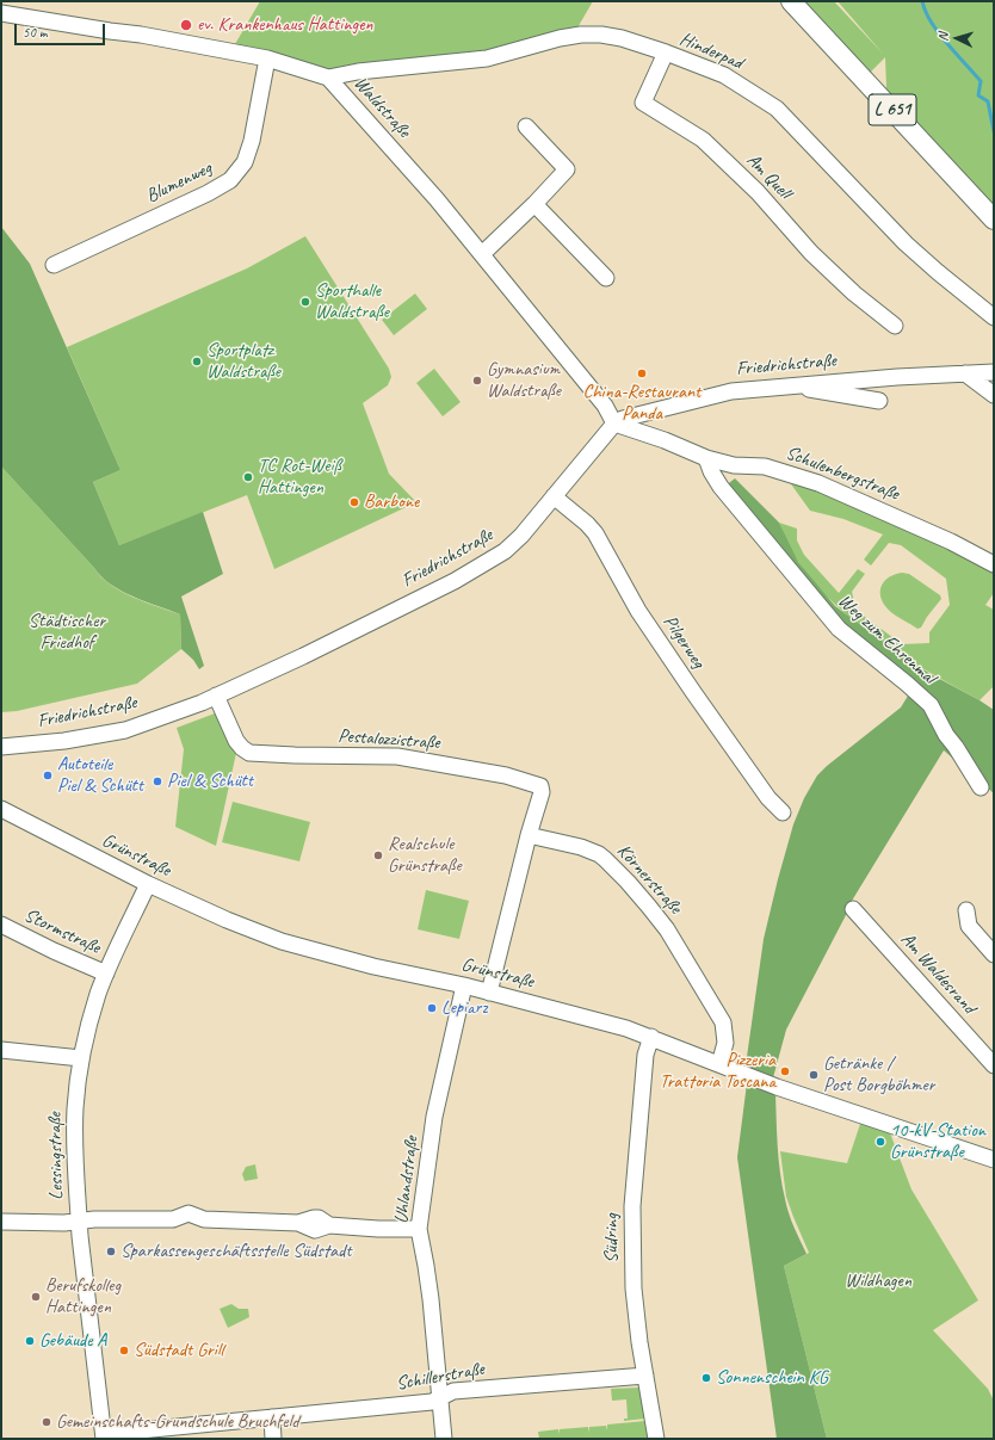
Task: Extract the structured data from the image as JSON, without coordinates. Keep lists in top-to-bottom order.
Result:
{
  "streets": {
    "main road": ["L 651"],
    "street": [
      "Hinderpad",
      "Waldstraße",
      "Am Quell",
      "Blumenweg",
      "Friedrichstraße",
      "Schulenbergstraße",
      "Weg zum Ehrenmal",
      "Pilgerweg",
      "Pestalozzistraße",
      "Grünstraße",
      "Körnerstraße",
      "Stormstraße",
      "Am Waldesrand",
      "Lessingstraße",
      "Uhlandstraße",
      "Südring",
      "Schillerstraße"
    ]
  },
  "crossings": [
    ["Hinderpad", "Waldstraße"],
    ["Hinderpad", "Am Quell"],
    ["Waldstraße", "Blumenweg"],
    ["Waldstraße", "Friedrichstraße"],
    ["Waldstraße", "Schulenbergstraße"],
    ["Friedrichstraße", "Schulenbergstraße"],
    ["Friedrichstraße", "Pilgerweg"],
    ["Friedrichstraße", "Pestalozzistraße"],
    ["Schulenbergstraße", "Weg zum Ehrenmal"],
    ["Pestalozzistraße", "Körnerstraße"],
    ["Grünstraße", "Körnerstraße"],
    ["Grünstraße", "Lessingstraße"],
    ["Grünstraße", "Uhlandstraße"],
    ["Grünstraße", "Südring"],
    ["Stormstraße", "Lessingstraße"],
    ["Lessingstraße", "Schillerstraße"],
    ["Uhlandstraße", "Schillerstraße"],
    ["Südring", "Schillerstraße"]
  ],
  "parks": ["Städtischer Friedhof", "Wildhagen"],
  "places": [
    "ev. Krankenhaus Hattingen",
    "Sporthalle Waldstraße",
    "Sportplatz Waldstraße",
    "China-Restaurant Panda",
    "Gymnasium Waldstraße",
    "TC Rot-Weiß Hattingen",
    "Barbone",
    "Autoteile Piel & Schütt",
    "Piel & Schütt",
    "Realschule Grünstraße",
    "Lepiarz",
    "Pizzeria Trattoria Toscana",
    "Getränke / Post Borgböhmer",
    "10-kV-Station Grünstraße",
    "Sparkassengeschäftsstelle Südstadt",
    "Berufskolleg Hattingen",
    "Gebäude A",
    "Südstadt Grill",
    "Sonnenschein KG",
    "Gemeinschafts-Grundschule Bruchfeld"
  ],
  "scale_bar": "50 m",
  "north": "left"
}
